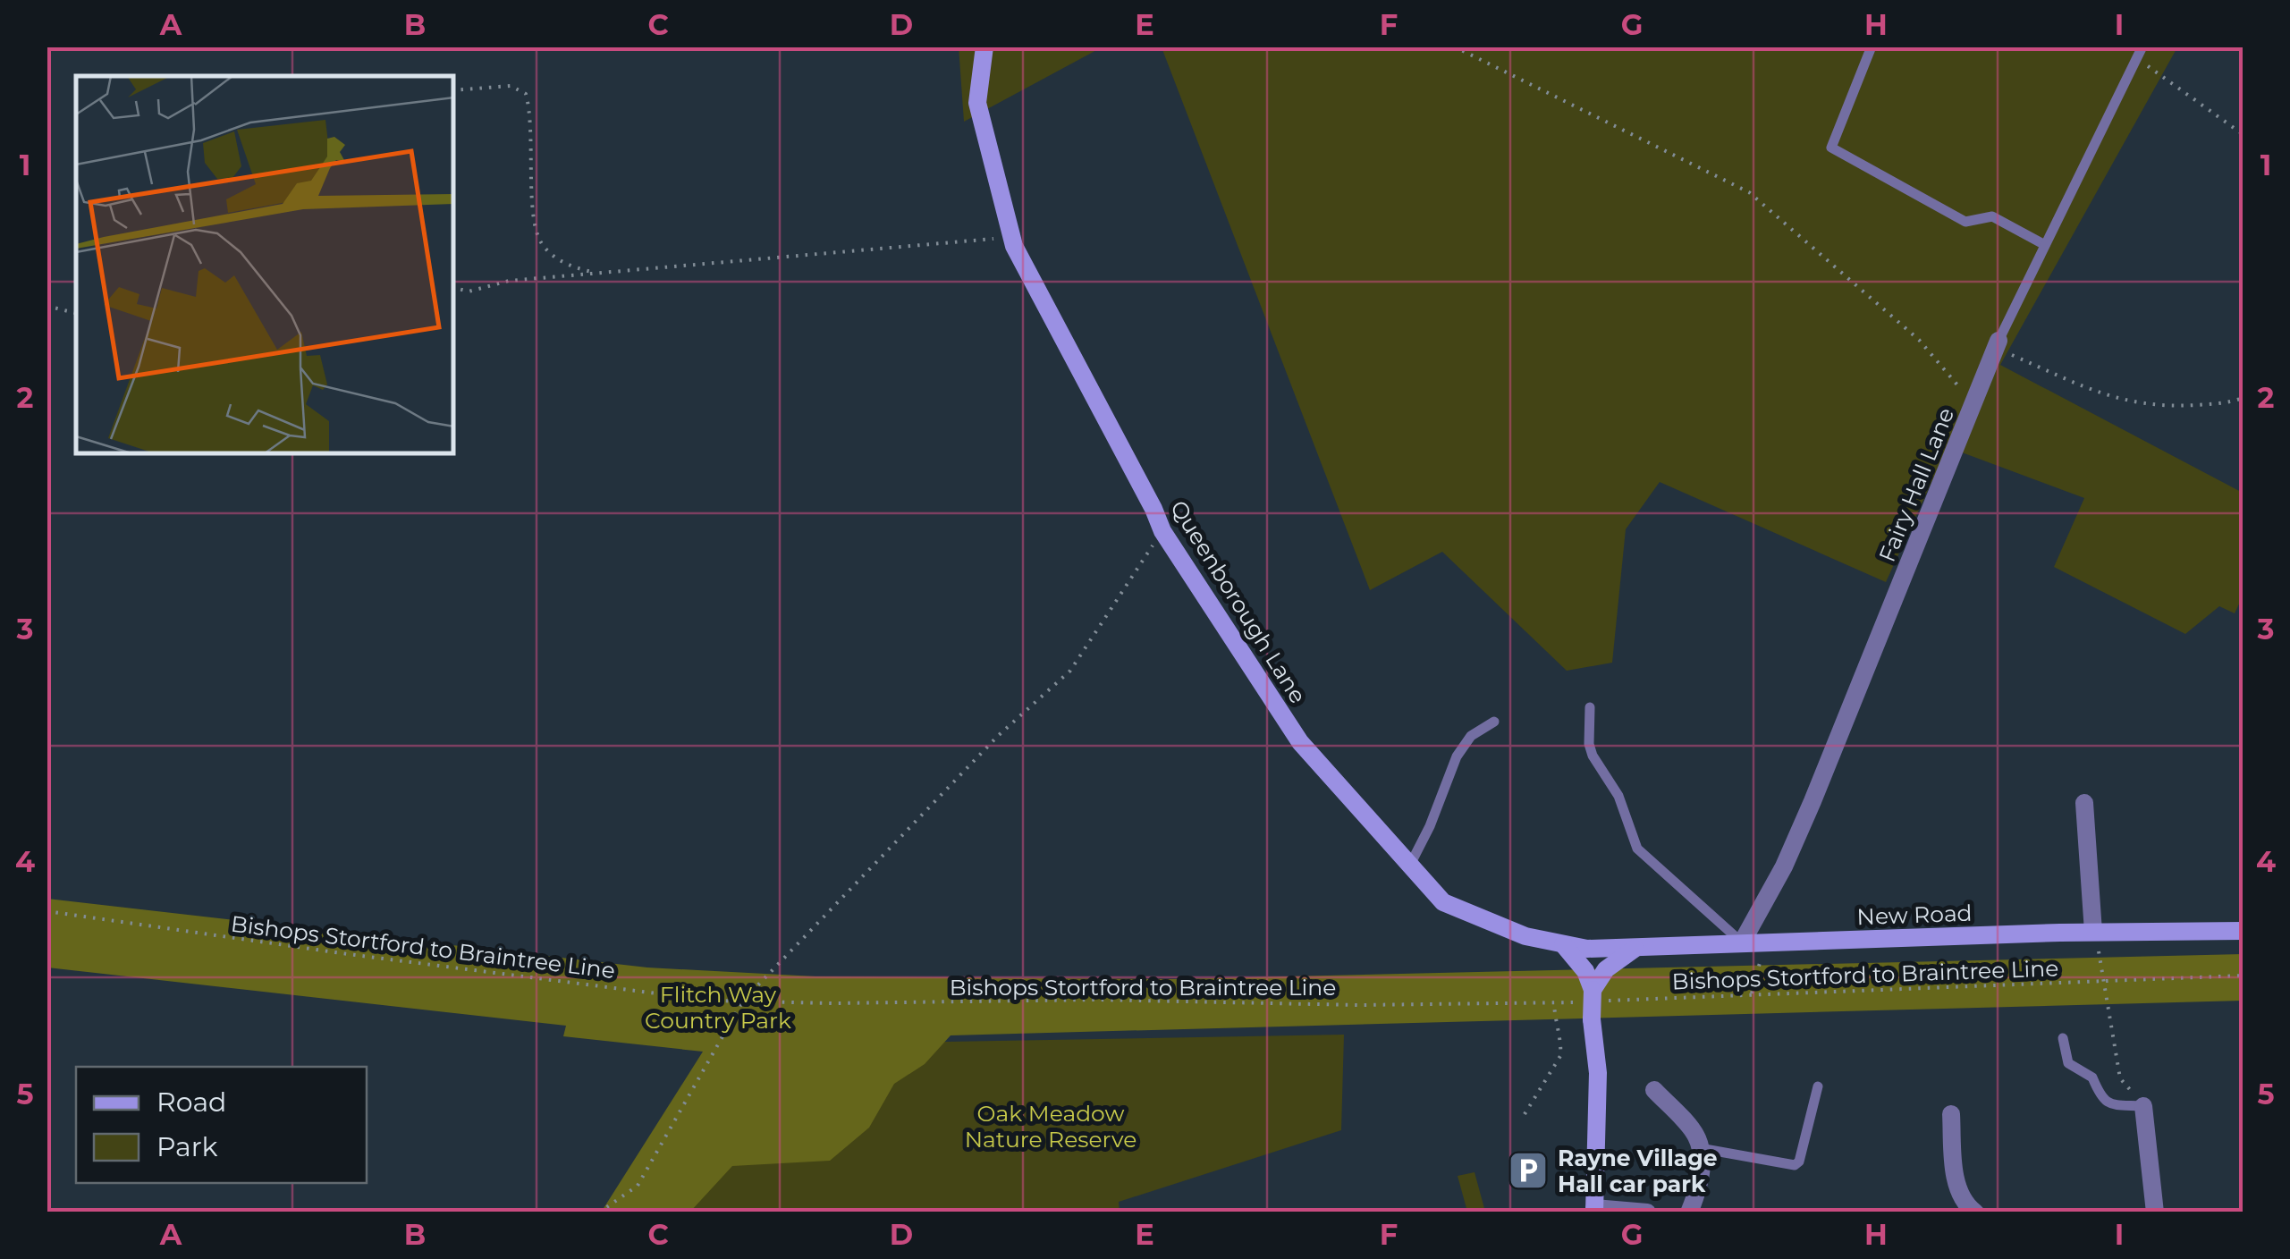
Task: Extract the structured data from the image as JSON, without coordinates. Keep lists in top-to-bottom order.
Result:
{
  "streets": {
    "street": ["Fairy Hall Lane", "Queenborough Lane", "New Road"],
    "path": ["Bishops Stortford to Braintree Line"]
  },
  "crossings": [
    ["Fairy Hall Lane", "New Road"],
    ["Queenborough Lane", "New Road"]
  ],
  "parks": ["Flitch Way Country Park", "Oak Meadow Nature Reserve"],
  "places": {
    "parking": ["Rayne Village Hall car park"]
  },
  "legend": ["Road", "Park"],
  "grid": {
    "columns": [
      "A",
      "B",
      "C",
      "D",
      "E",
      "F",
      "G",
      "H",
      "I"
    ],
    "rows": [
      "1",
      "2",
      "3",
      "4",
      "5"
    ]
  }
}
